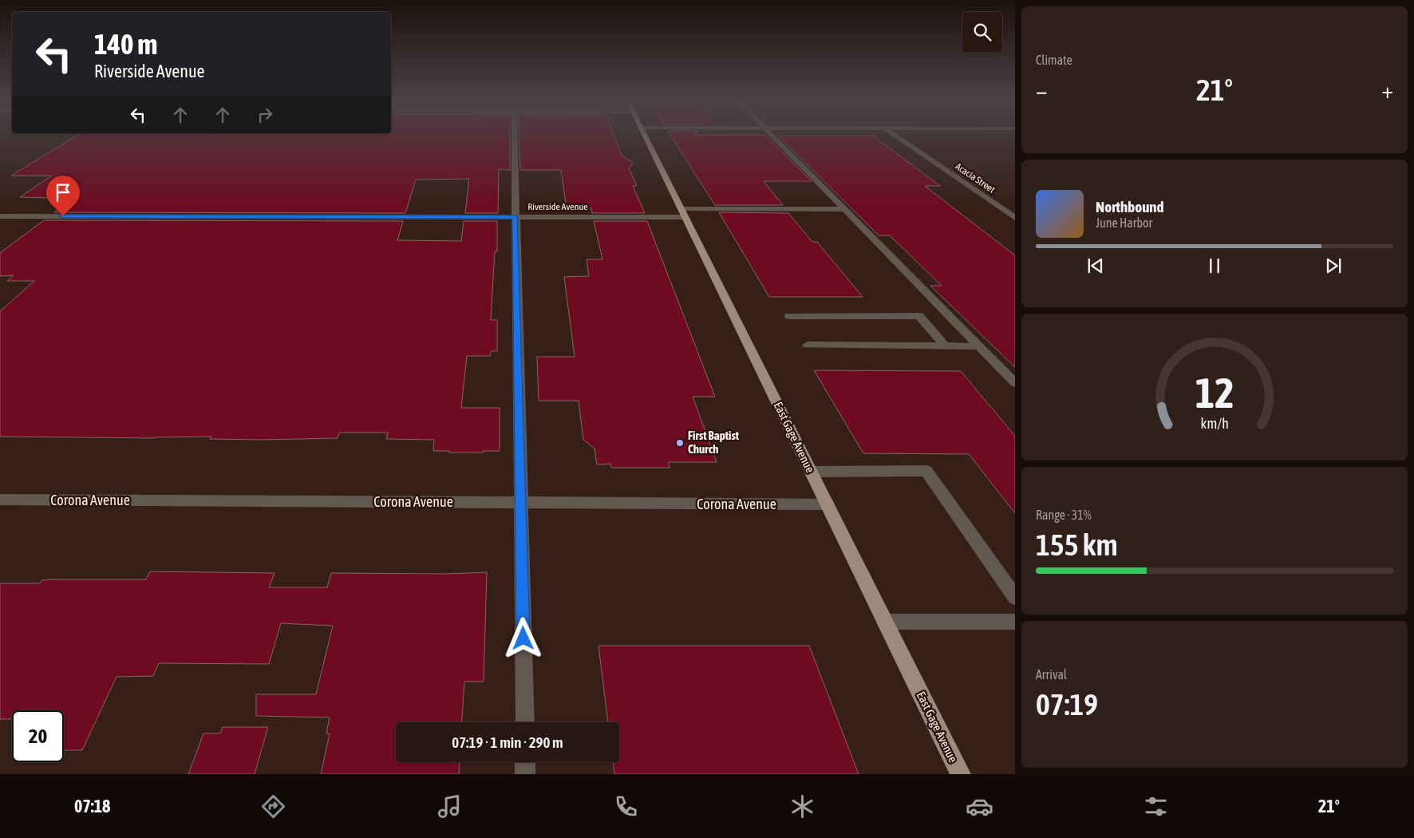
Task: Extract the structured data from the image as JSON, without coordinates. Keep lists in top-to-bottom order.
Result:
{
  "streets": {
    "main road": ["East Gage Avenue"],
    "street": ["Acacia Street", "Riverside Avenue", "Corona Avenue"]
  },
  "crossings": [
    ["Riverside Avenue", "East Gage Avenue"],
    ["East Gage Avenue", "Corona Avenue"]
  ],
  "places": ["First Baptist Church"],
  "page": {
    "tile": [
      "Climate",
      ["Range · 31%", "155 km"],
      ["Arrival", "07:19"]
    ],
    "turn": ["140 m", "Riverside Avenue"],
    "heat": ["−", "21°", "+"],
    "song": ["Northbound", "June Harbor"],
    "limit": "20",
    "trip": "07:19 · 1 min · 290 m",
    "tabs": ["07:18", "21°"],
    "gauge": ["12", "km/h"]
  }
}
